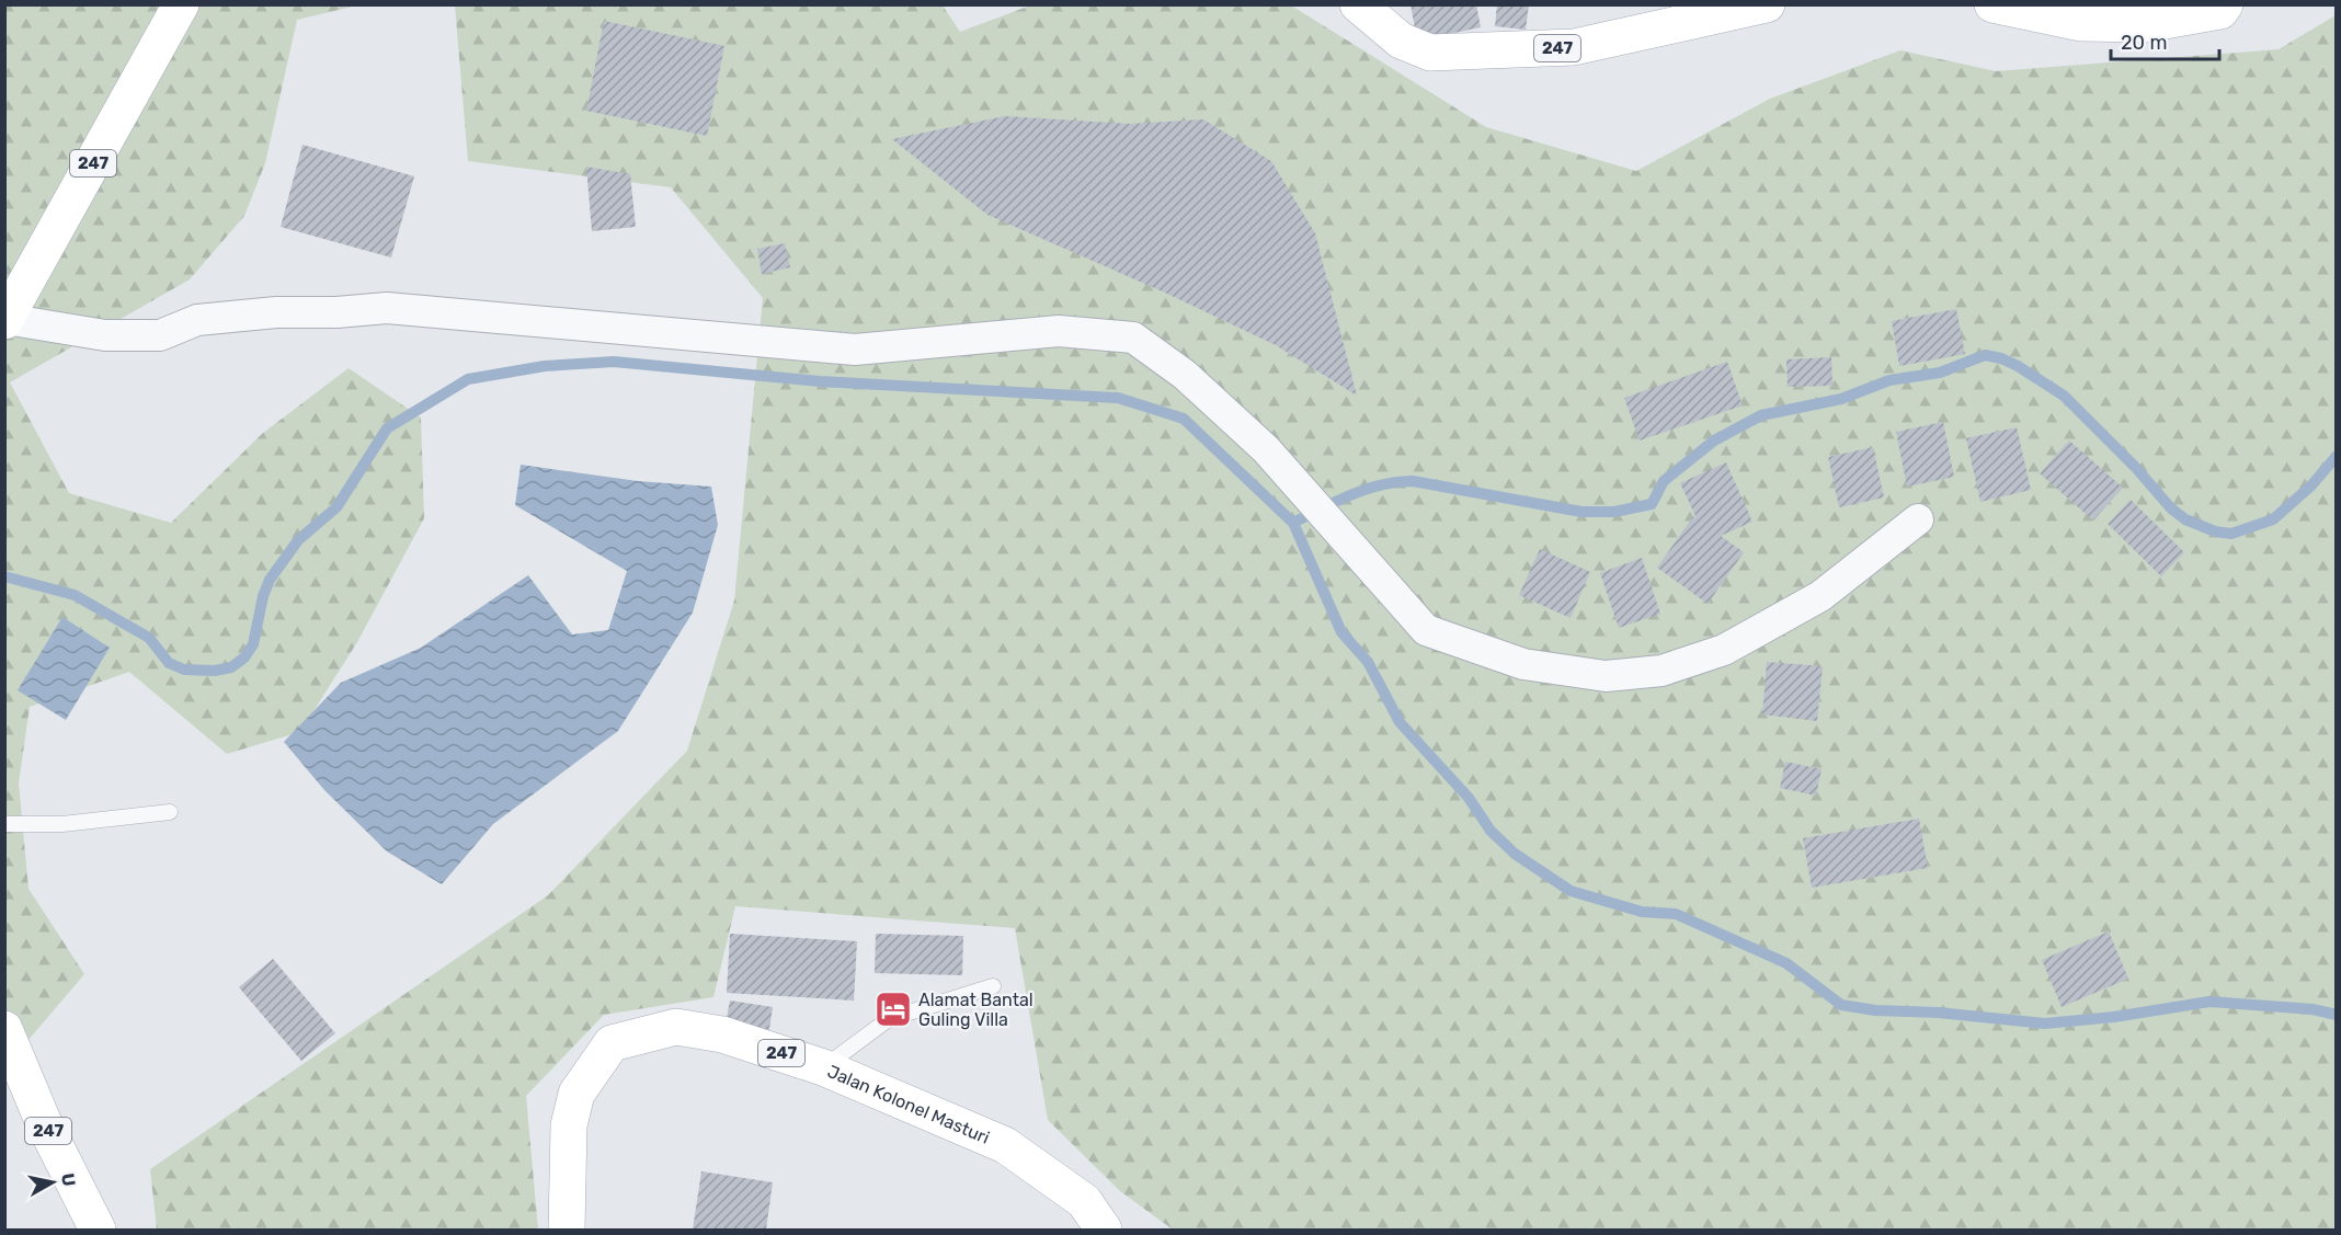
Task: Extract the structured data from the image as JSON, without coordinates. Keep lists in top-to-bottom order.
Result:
{
  "streets": {
    "main road": ["247", "Jalan Kolonel Masturi"]
  },
  "places": {
    "hotel": ["Alamat Bantal Guling Villa"]
  },
  "scale_bar": "20 m",
  "north": "right"
}
